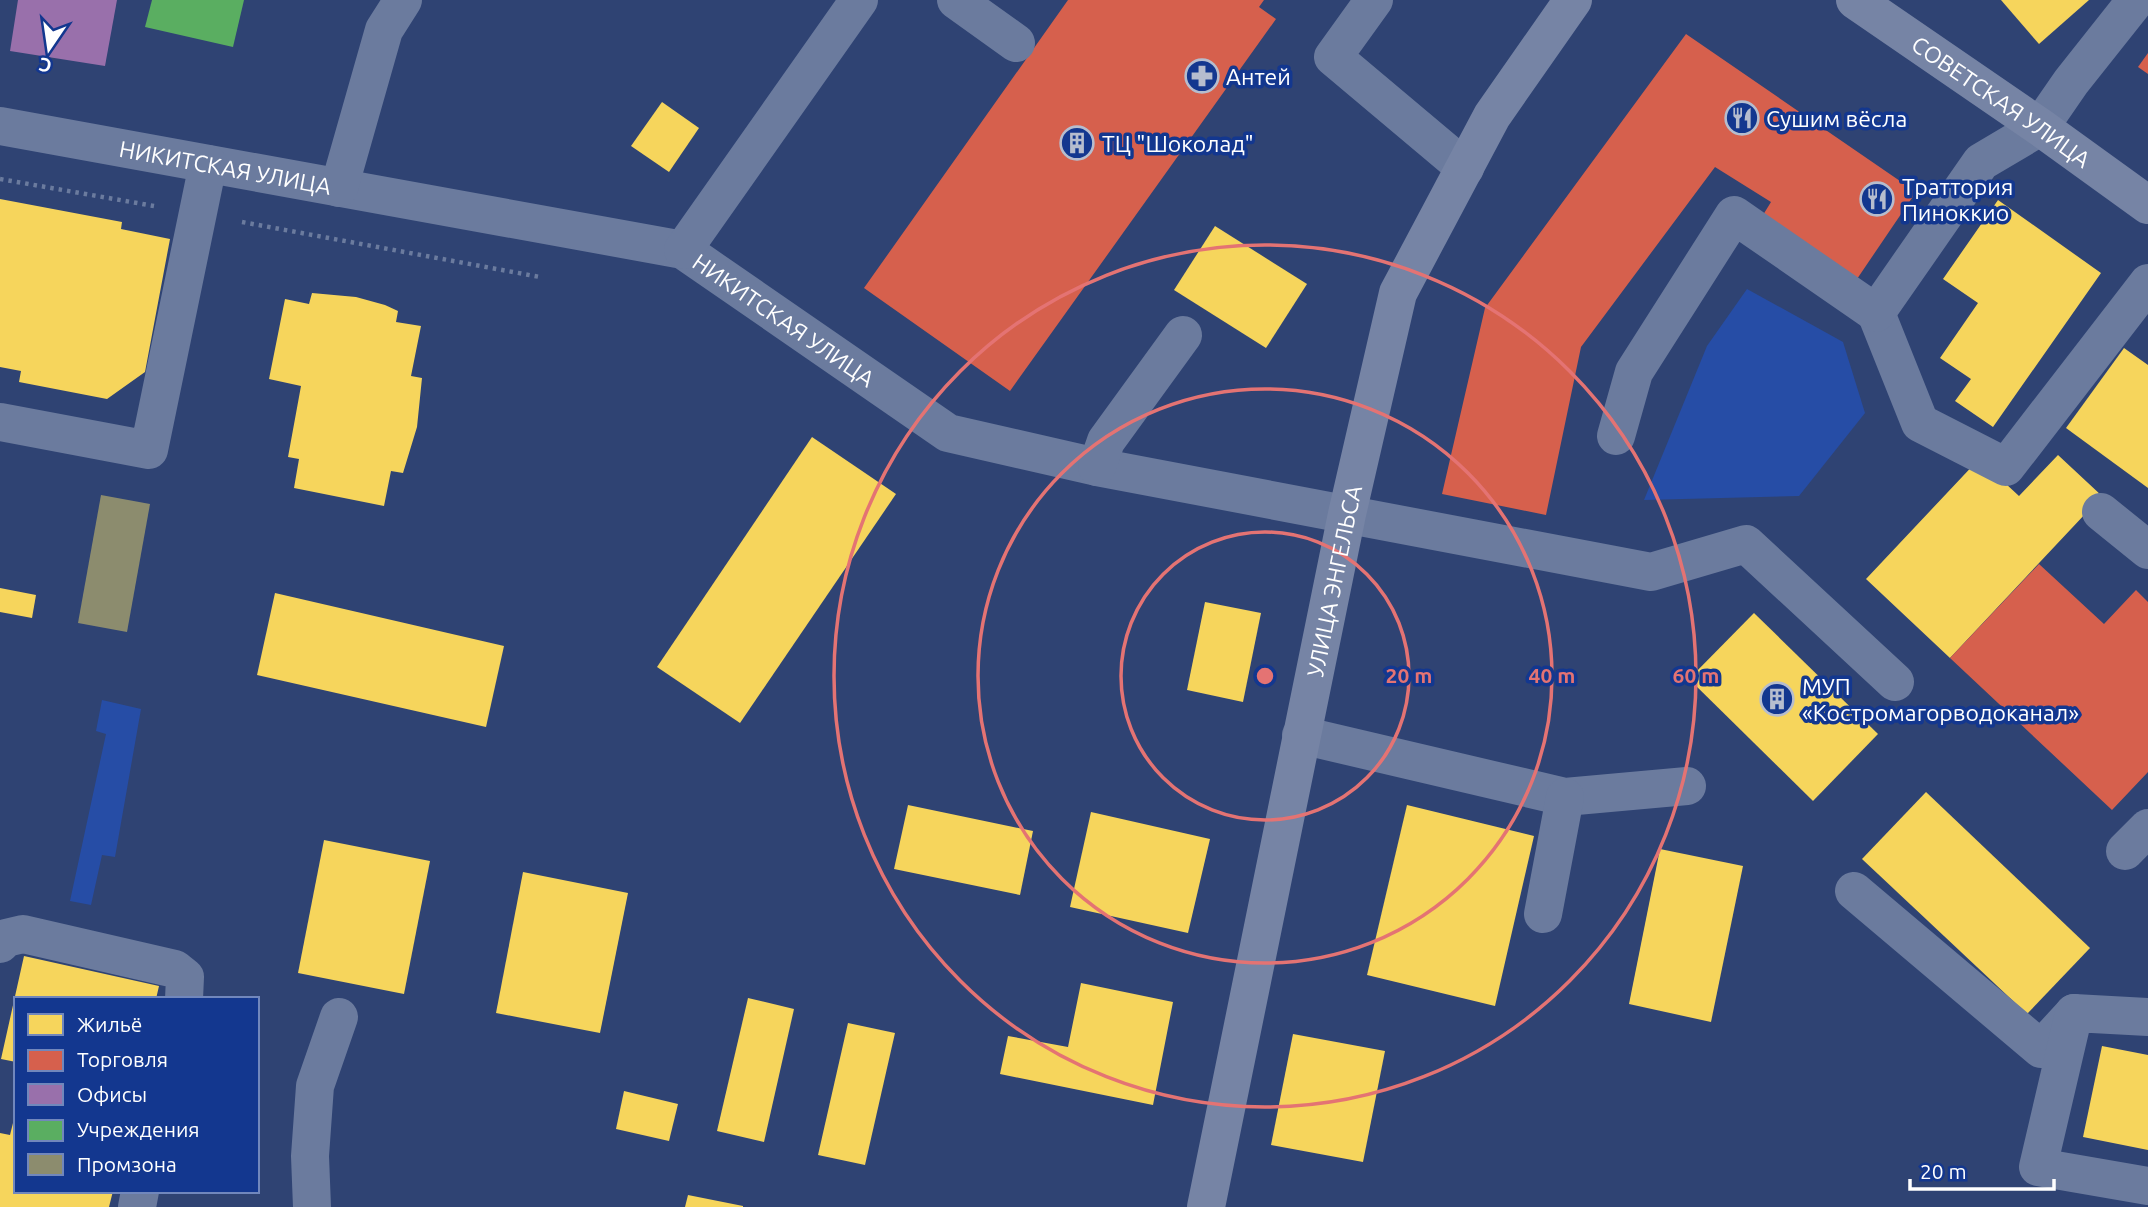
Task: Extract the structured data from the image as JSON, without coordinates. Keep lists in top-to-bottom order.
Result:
{
  "streets": {
    "main road": ["СОВЕТСКАЯ УЛИЦА", "УЛИЦА ЭНГЕЛЬСА"],
    "street": ["НИКИТСКАЯ УЛИЦА"]
  },
  "crossings": [
    ["НИКИТСКАЯ УЛИЦА", "УЛИЦА ЭНГЕЛЬСА"]
  ],
  "places": {
    "pharmacy": ["Антей"],
    "restaurant": ["Сушим вёсла", "Траттория Пиноккио"],
    "building": ["ТЦ \"Шоколад\"", "МУП «Костромагорводоканал»"]
  },
  "legend": [
    "Жильё",
    "Торговля",
    "Офисы",
    "Учреждения",
    "Промзона"
  ],
  "scale_bar": "20 m",
  "north": "bottom",
  "rings": ["20 m", "40 m", "60 m"]
}
